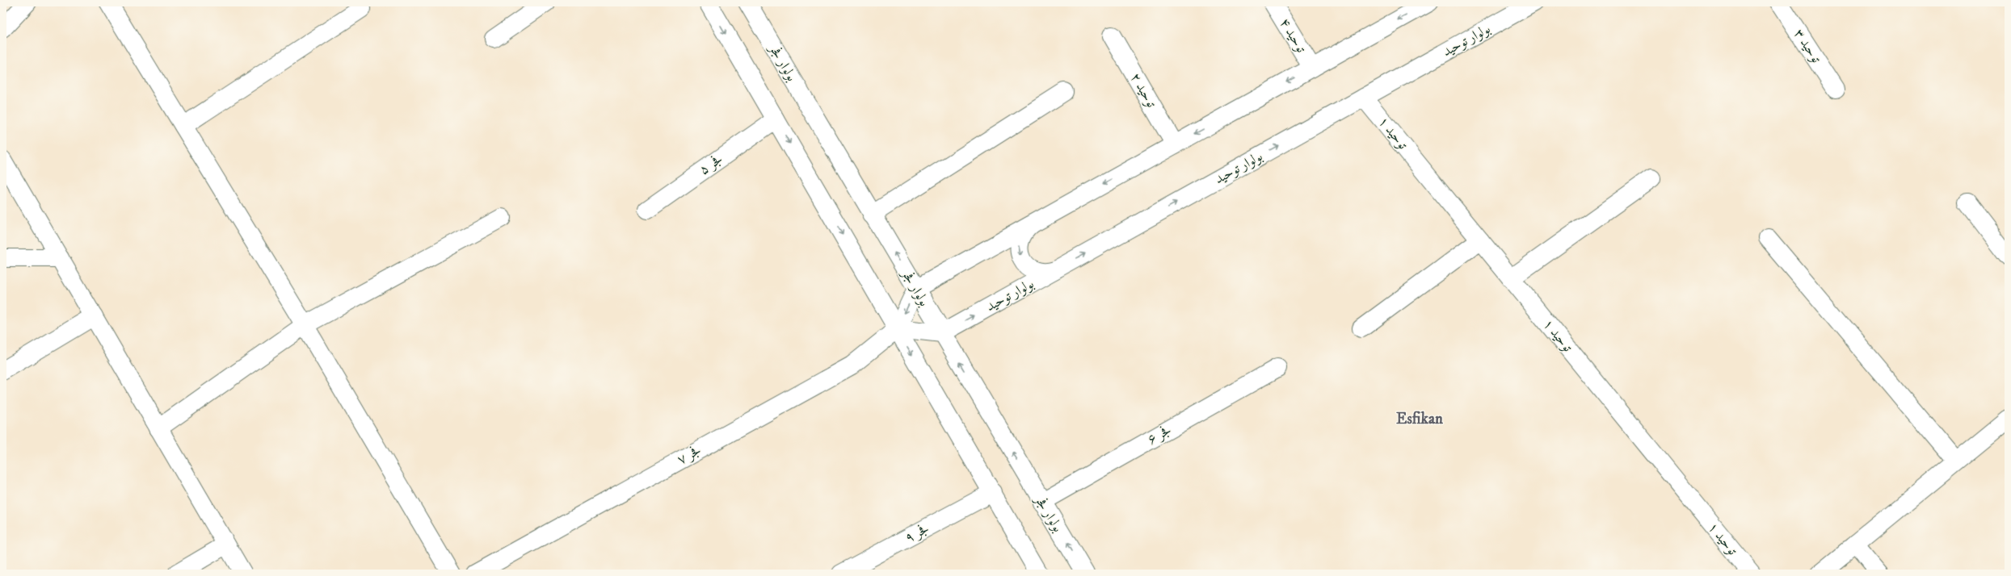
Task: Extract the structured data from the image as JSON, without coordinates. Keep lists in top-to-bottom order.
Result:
{
  "streets": {
    "street": [
      "توحید ۴",
      "بولوار توحید",
      "توحید ۳",
      "بولوار فجر",
      "توحید ۲",
      "توحید ۱",
      "فجر ۵",
      "فجر ۶",
      "فجر ۷",
      "فجر ۹"
    ]
  },
  "crossings": [
    ["بولوار توحید", "بولوار فجر"],
    ["بولوار توحید", "توحید ۱"],
    ["بولوار فجر", "فجر ۶"]
  ],
  "districts": ["Esfikan"]
}
